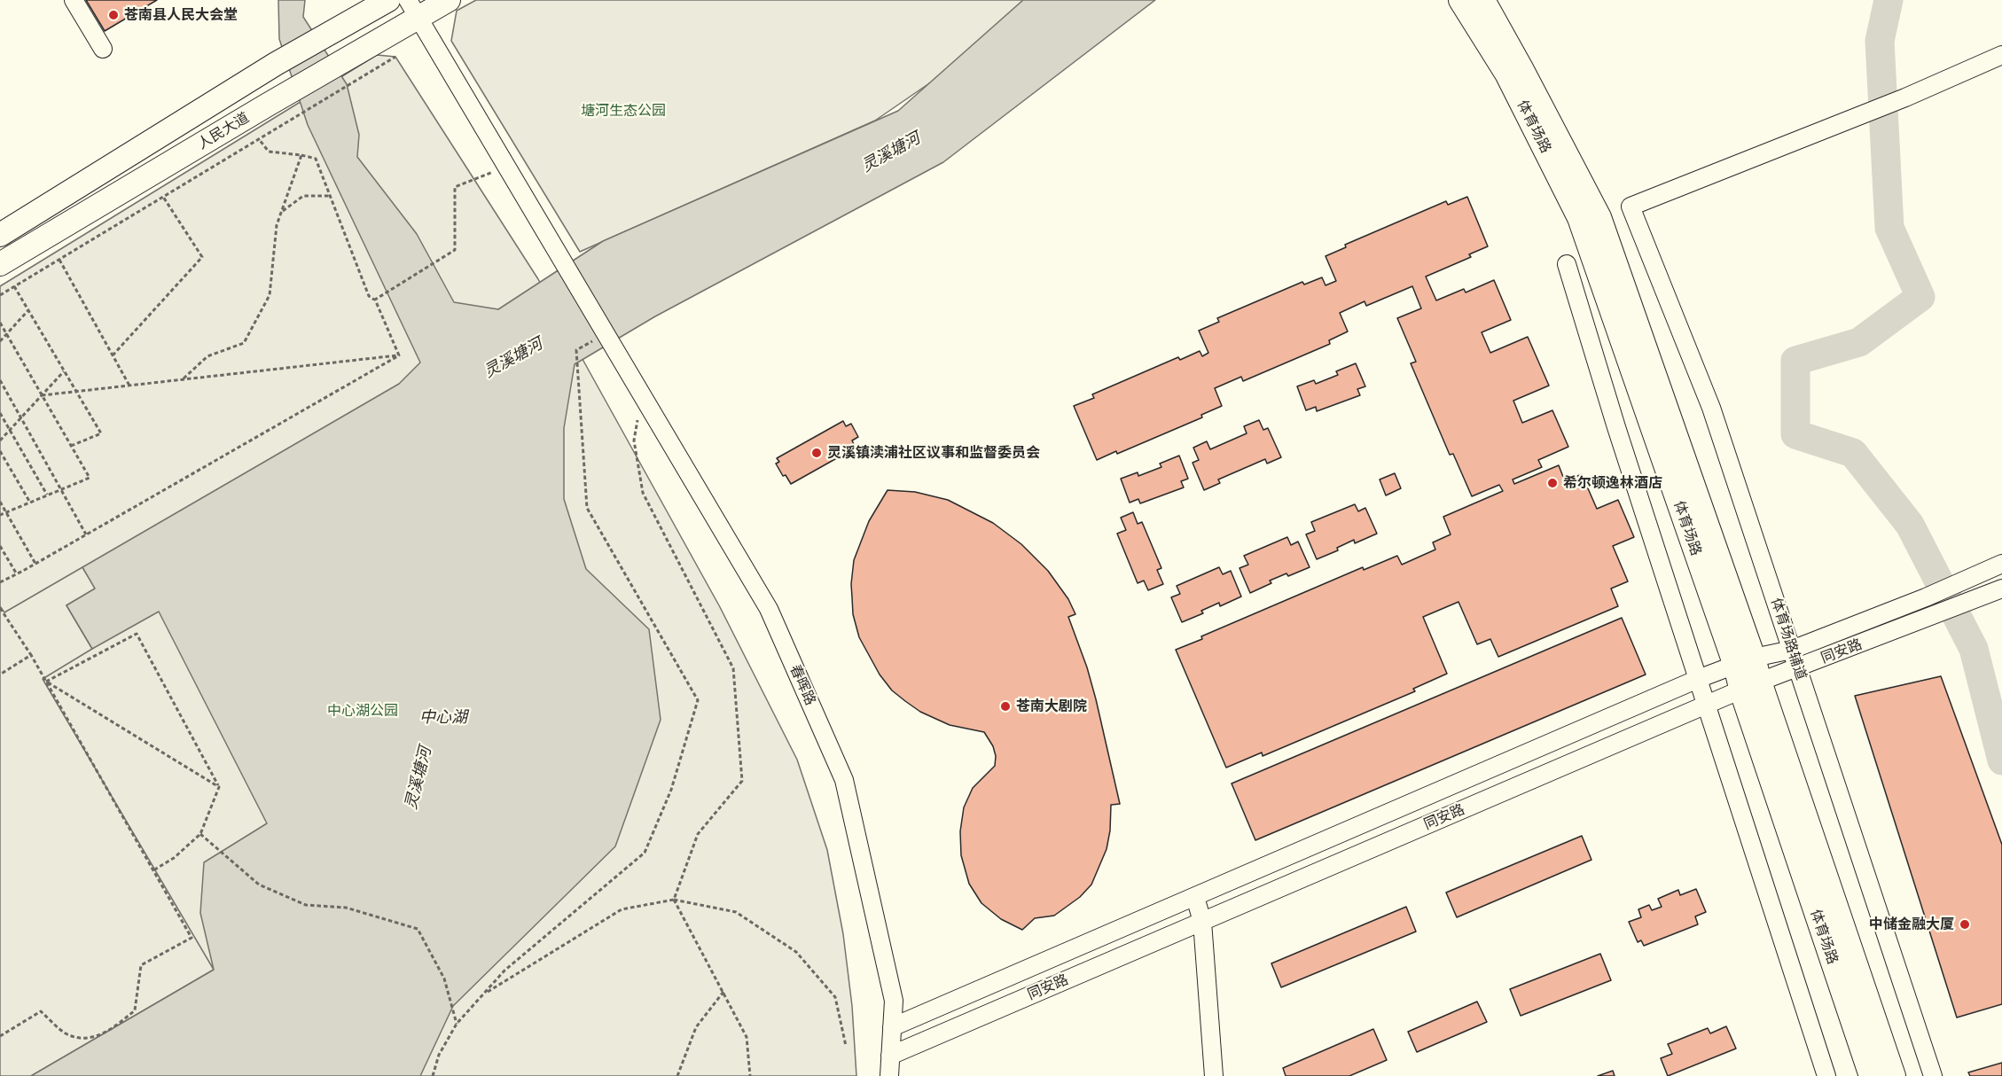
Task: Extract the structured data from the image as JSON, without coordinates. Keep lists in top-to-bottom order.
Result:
{
  "streets": {
    "main road": ["体育场路", "人民大道"],
    "street": ["体育场路辅道", "同安路", "春晖路"]
  },
  "crossings": [
    ["体育场路", "同安路"],
    ["人民大道", "春晖路"],
    ["体育场路辅道", "同安路"],
    ["同安路", "春晖路"]
  ],
  "water": ["灵溪塘河", "中心湖"],
  "parks": ["塘河生态公园", "中心湖公园"],
  "places": [
    "苍南县人民大会堂",
    "灵溪镇渎浦社区议事和监督委员会",
    "希尔顿逸林酒店",
    "苍南大剧院",
    "中储金融大厦"
  ]
}
